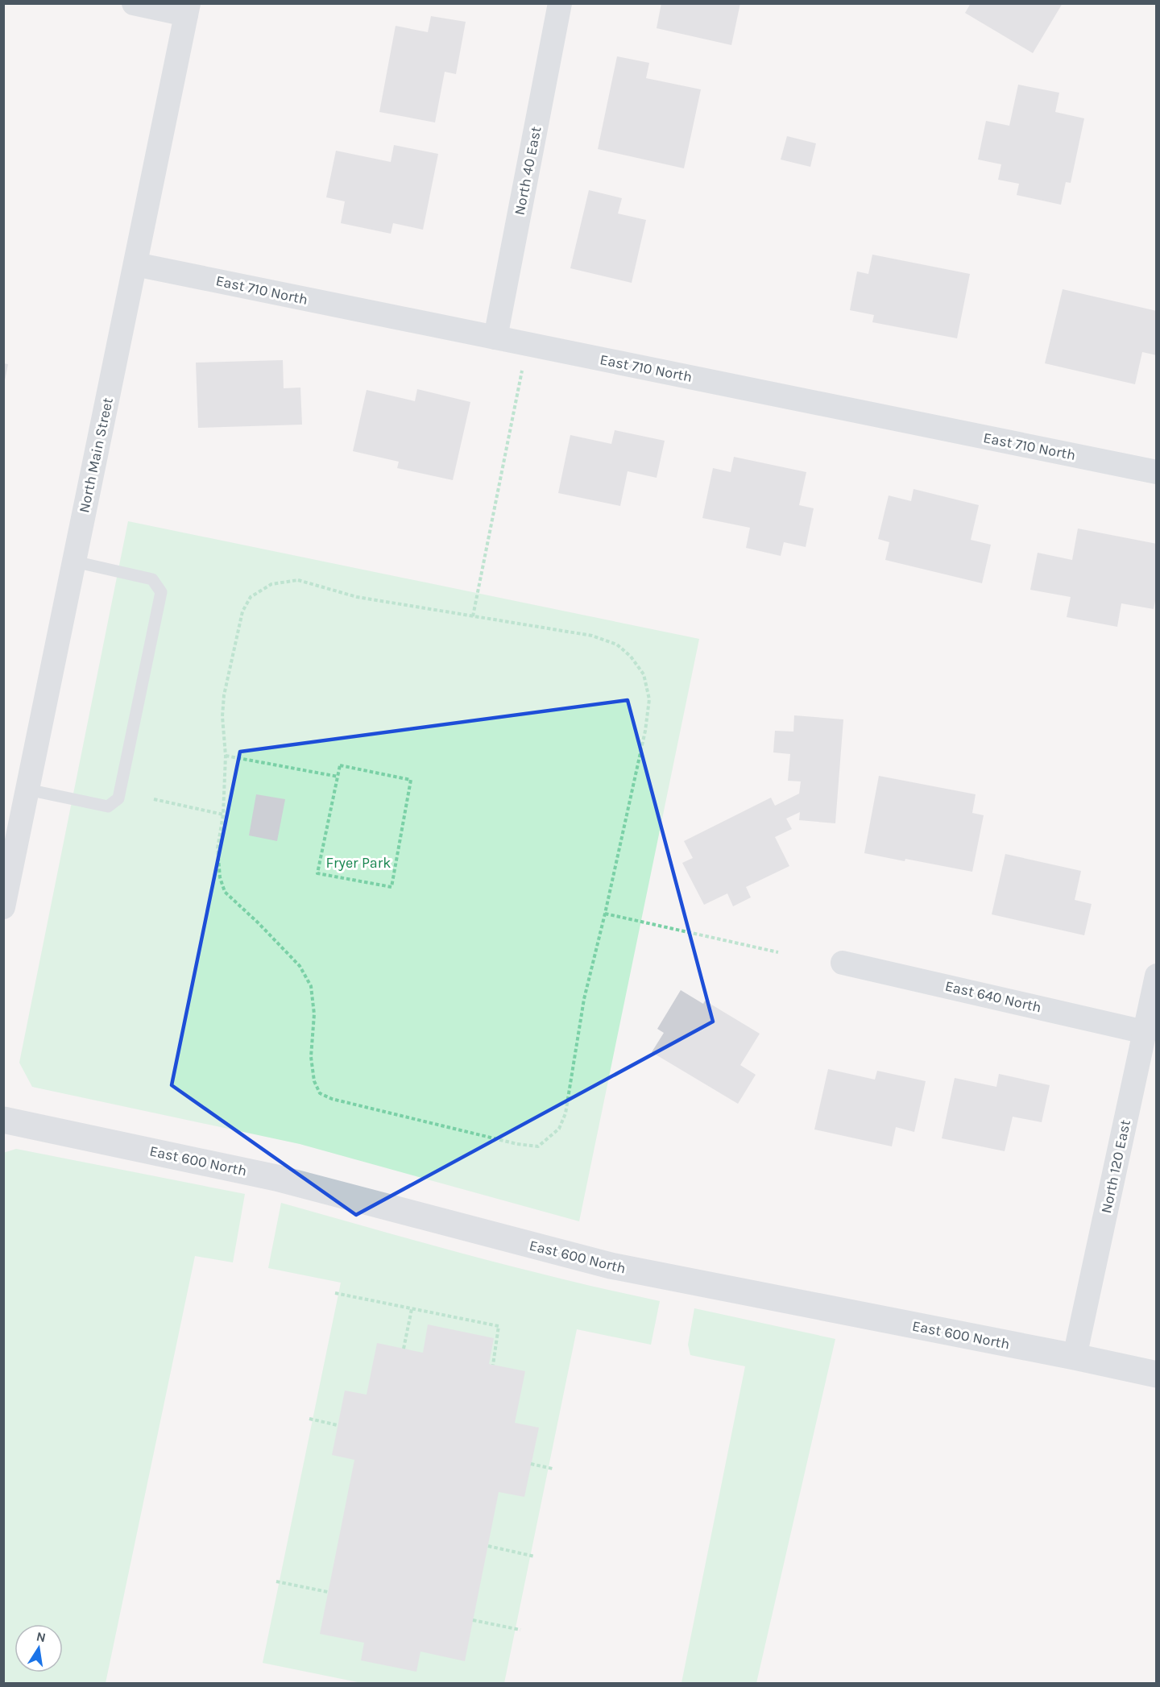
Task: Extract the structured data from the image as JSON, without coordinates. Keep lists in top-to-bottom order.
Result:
{
  "streets": {
    "street": [
      "North 40 East",
      "East 710 North",
      "North Main Street",
      "East 640 North",
      "East 600 North",
      "North 120 East"
    ]
  },
  "crossings": [
    ["North 40 East", "East 710 North"],
    ["East 710 North", "North Main Street"],
    ["East 640 North", "North 120 East"],
    ["East 600 North", "North 120 East"]
  ],
  "parks": ["Fryer Park"],
  "north": "top"
}
